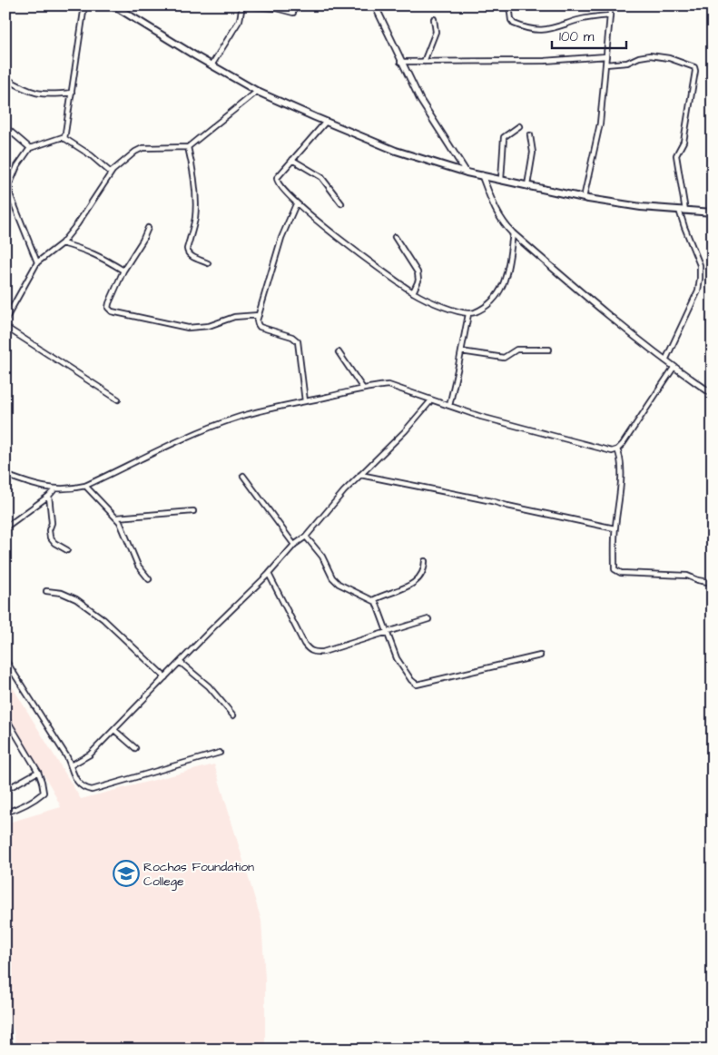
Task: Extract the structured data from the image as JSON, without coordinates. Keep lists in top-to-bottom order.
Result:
{
  "places": {
    "school or university": ["Rochas Foundation College"]
  },
  "scale_bar": "100 m"
}
